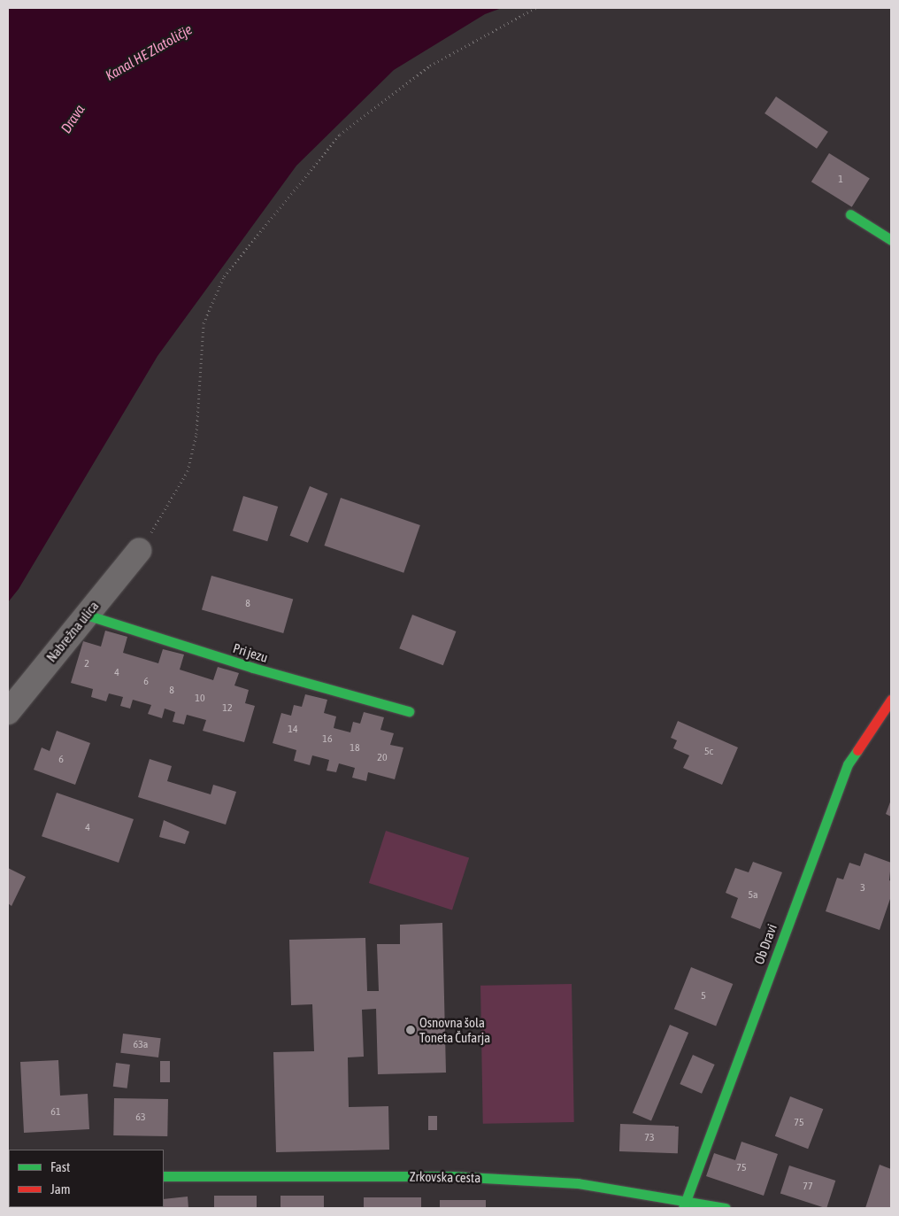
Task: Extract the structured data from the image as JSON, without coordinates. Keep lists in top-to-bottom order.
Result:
{
  "streets": {
    "street": [
      "Nabrežna ulica",
      "Pri jezu",
      "Ob Dravi",
      "Zrkovska cesta"
    ]
  },
  "crossings": [
    ["Nabrežna ulica", "Pri jezu"],
    ["Ob Dravi", "Zrkovska cesta"]
  ],
  "water": ["Kanal HE Zlatoličje", "Drava"],
  "places": ["Osnovna šola Toneta Čufarja"],
  "house_numbers": [
    "1",
    "8",
    "2",
    "4",
    "6",
    "8",
    "10",
    "12",
    "14",
    "16",
    "18",
    "5c",
    "20",
    "6",
    "4",
    "3",
    "5a",
    "5",
    "63a",
    "61",
    "63",
    "75",
    "73",
    "75",
    "77"
  ],
  "legend": ["Fast", "Jam"]
}
